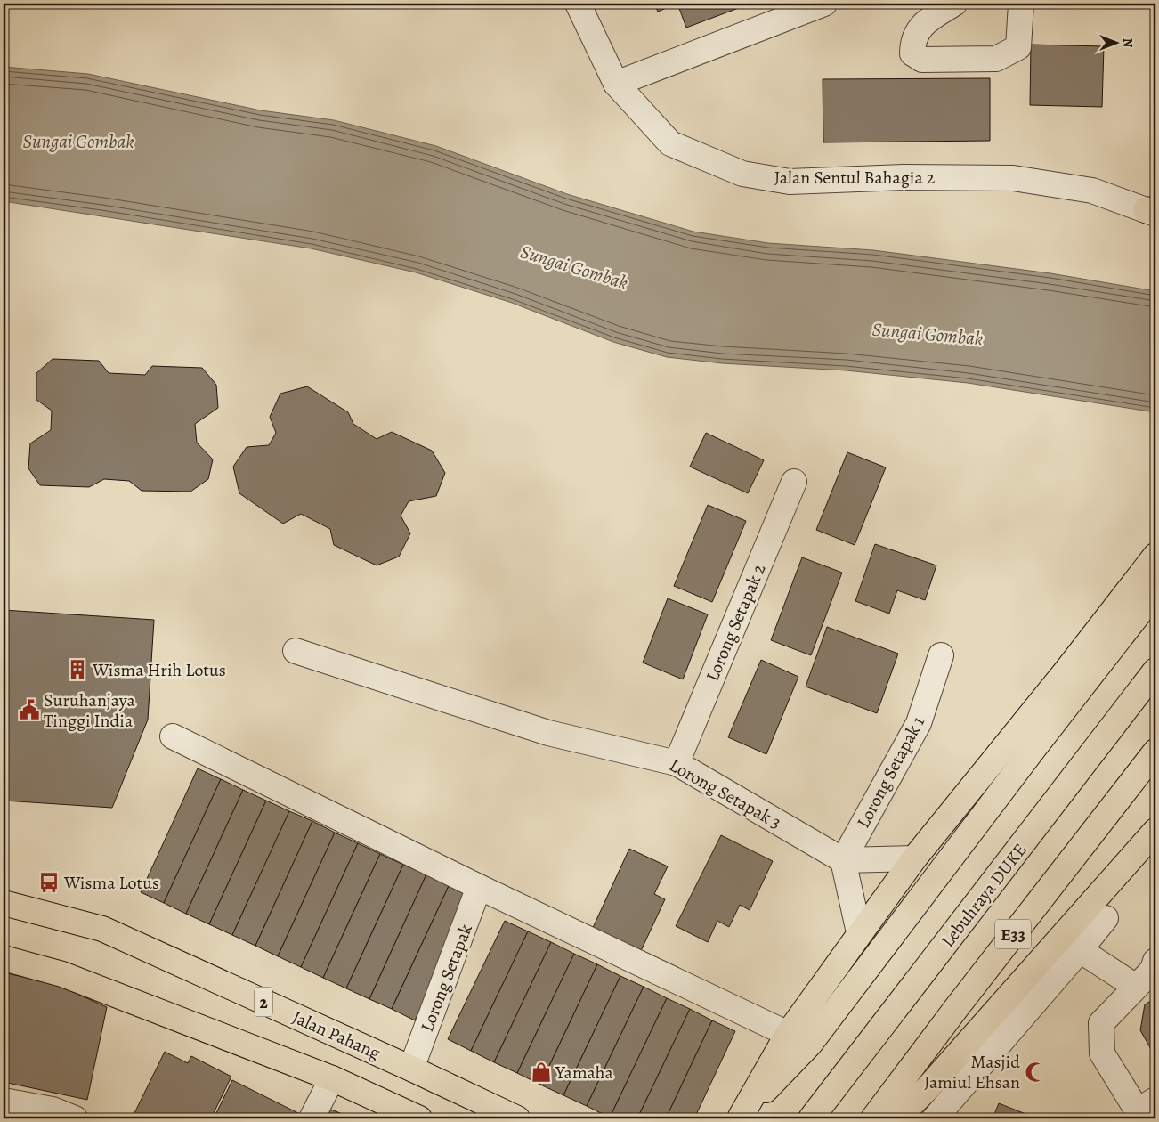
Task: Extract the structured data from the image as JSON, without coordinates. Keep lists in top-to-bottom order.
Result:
{
  "streets": {
    "main road": [
      "Lebuhraya DUKE",
      "E33",
      "2",
      "Jalan Pahang"
    ],
    "street": [
      "Jalan Sentul Bahagia 2",
      "Lorong Setapak 2",
      "Lorong Setapak 1",
      "Lorong Setapak 3",
      "Lorong Setapak"
    ]
  },
  "crossings": [
    ["Lorong Setapak 2", "Lorong Setapak 3"],
    ["Lorong Setapak 1", "Lorong Setapak 3"],
    ["Lorong Setapak", "Jalan Pahang"]
  ],
  "water": ["Sungai Gombak"],
  "places": {
    "building": ["Wisma Hrih Lotus"],
    "public building": ["Suruhanjaya Tinggi India"],
    "bus stop": ["Wisma Lotus"],
    "shop": ["Yamaha"],
    "mosque": ["Masjid Jamiul Ehsan"]
  },
  "north": "right"
}
